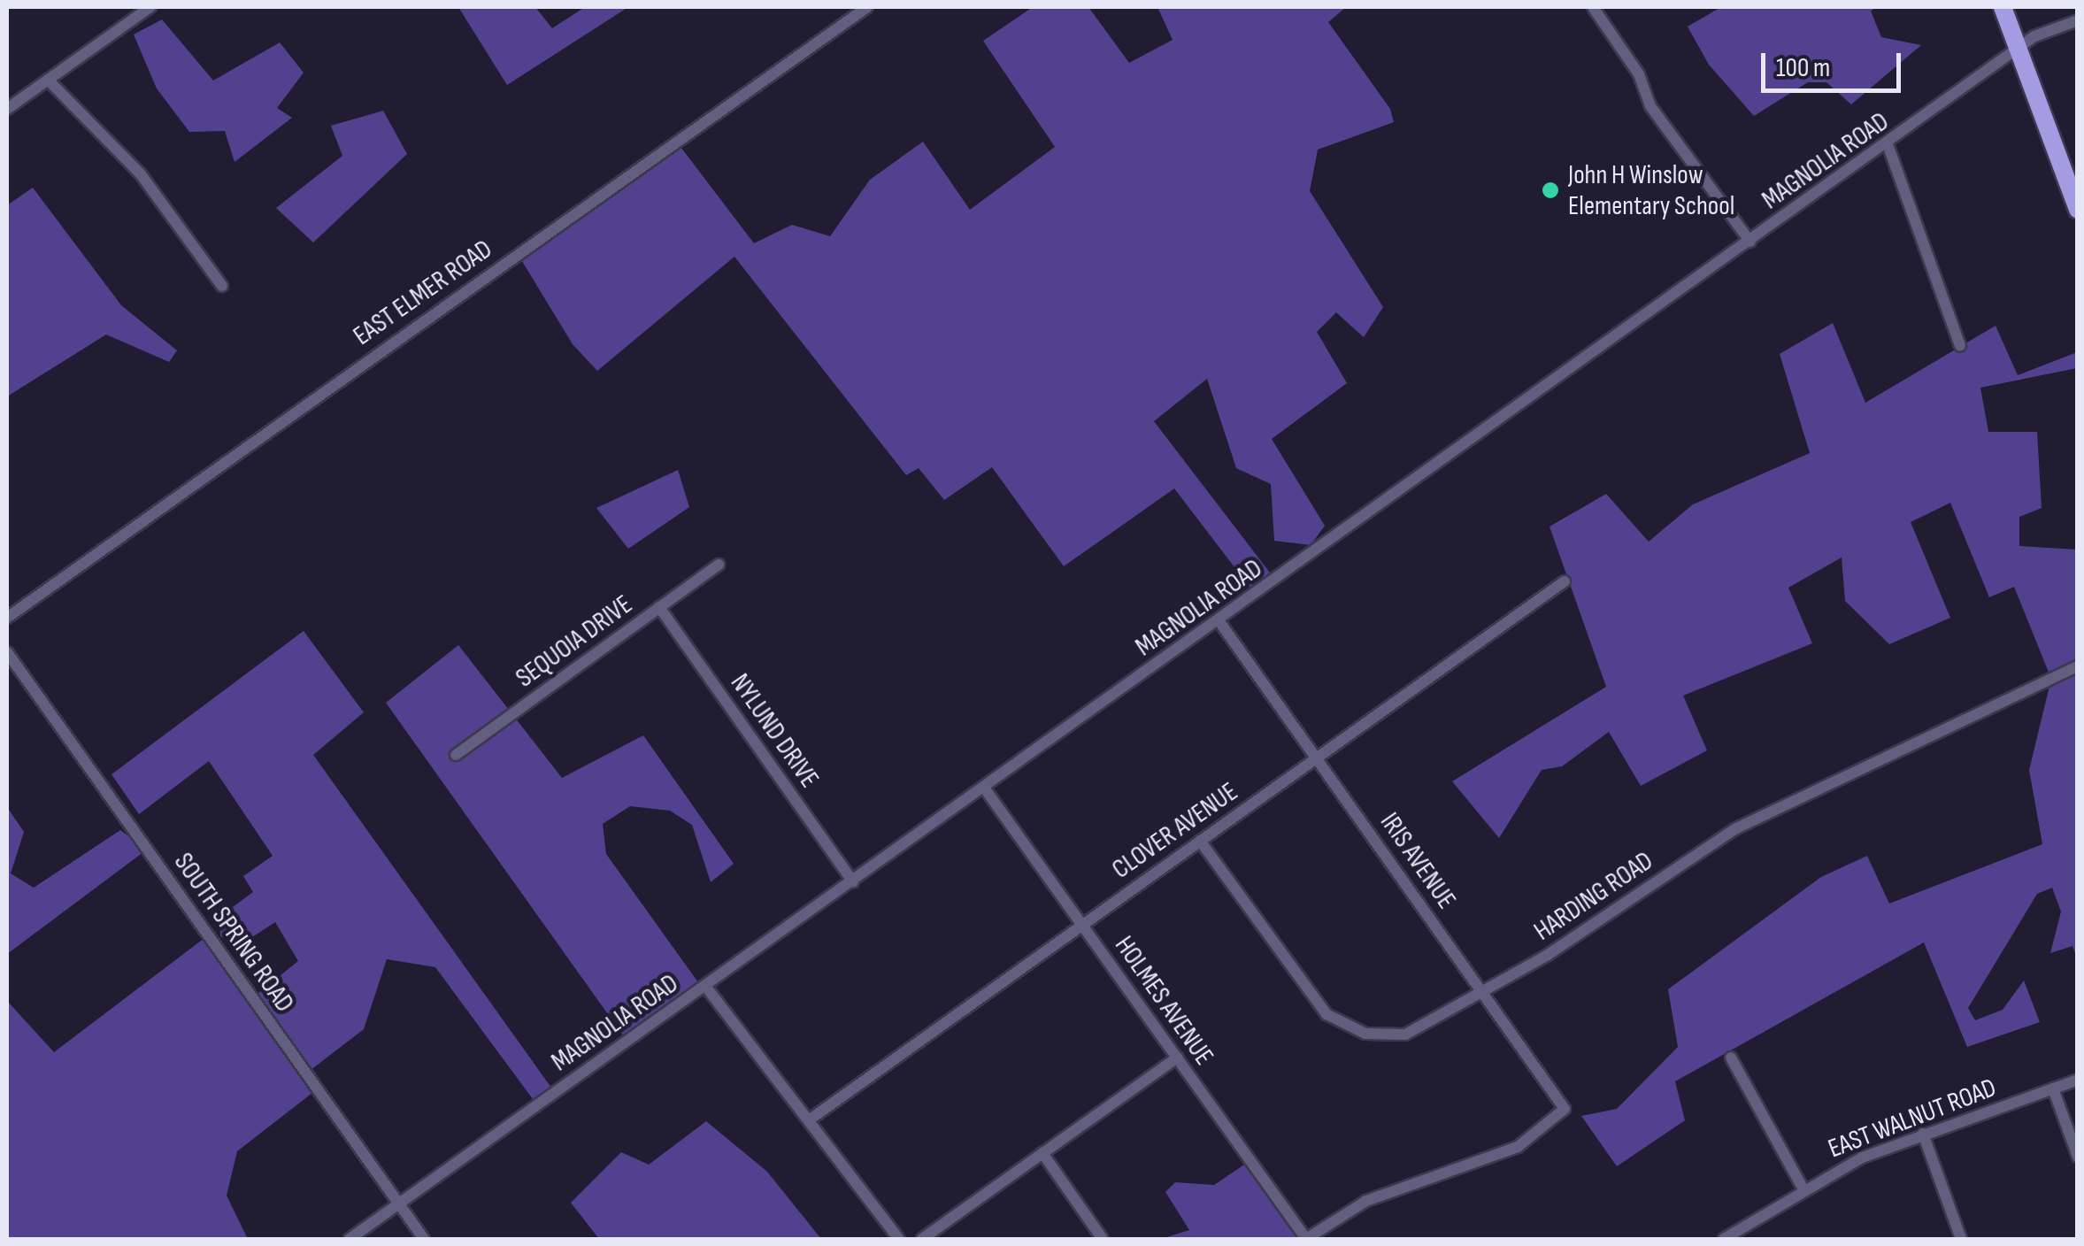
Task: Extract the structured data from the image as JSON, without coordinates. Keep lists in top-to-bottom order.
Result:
{
  "streets": {
    "street": [
      "MAGNOLIA ROAD",
      "EAST ELMER ROAD",
      "SEQUOIA DRIVE",
      "NYLUND DRIVE",
      "CLOVER AVENUE",
      "IRIS AVENUE",
      "HARDING ROAD",
      "SOUTH SPRING ROAD",
      "HOLMES AVENUE",
      "EAST WALNUT ROAD"
    ]
  },
  "crossings": [
    ["MAGNOLIA ROAD", "NYLUND DRIVE"],
    ["MAGNOLIA ROAD", "IRIS AVENUE"],
    ["MAGNOLIA ROAD", "SOUTH SPRING ROAD"],
    ["MAGNOLIA ROAD", "HOLMES AVENUE"],
    ["SEQUOIA DRIVE", "NYLUND DRIVE"],
    ["CLOVER AVENUE", "IRIS AVENUE"],
    ["CLOVER AVENUE", "HARDING ROAD"],
    ["CLOVER AVENUE", "HOLMES AVENUE"],
    ["IRIS AVENUE", "HARDING ROAD"],
    ["IRIS AVENUE", "HOLMES AVENUE"]
  ],
  "places": ["John H Winslow Elementary School"],
  "scale_bar": "100 m"
}
